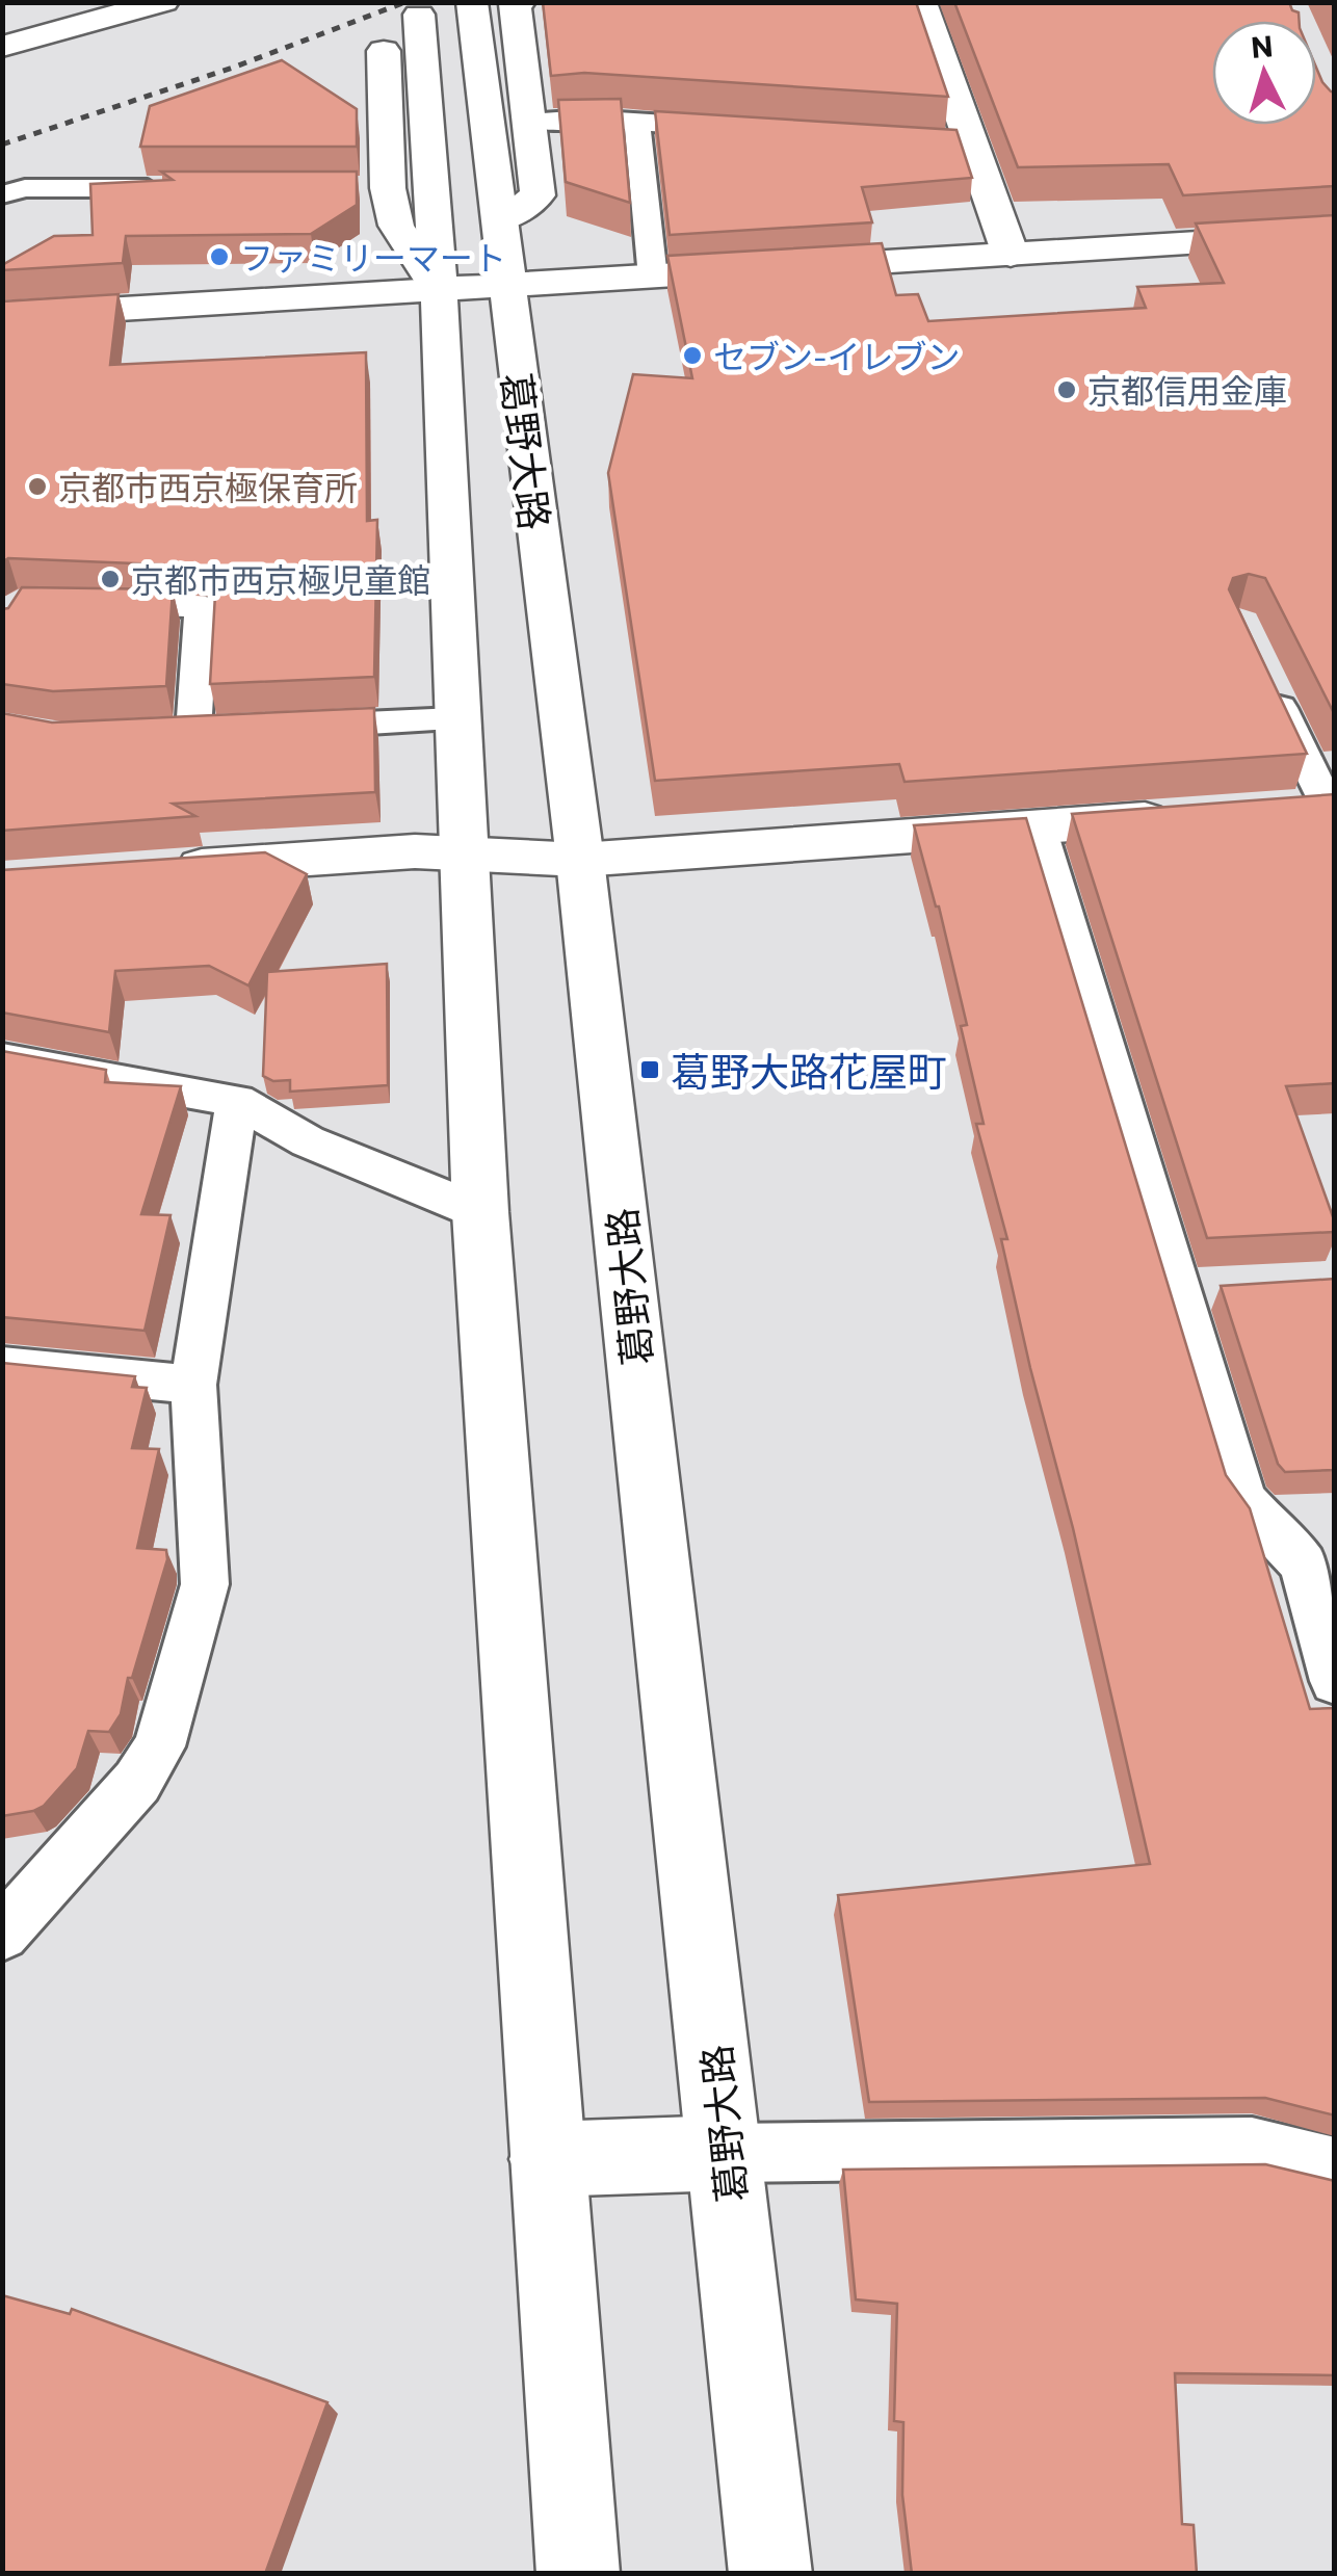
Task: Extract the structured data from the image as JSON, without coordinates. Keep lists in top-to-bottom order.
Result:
{
  "streets": {
    "street": ["葛野大路"]
  },
  "places": {
    "other": [
      "ファミリーマート",
      "セブン-イレブン",
      "京都信用金庫",
      "京都市西京極保育所",
      "京都市西京極児童館"
    ],
    "transit": ["葛野大路花屋町"]
  },
  "north": "top"
}
